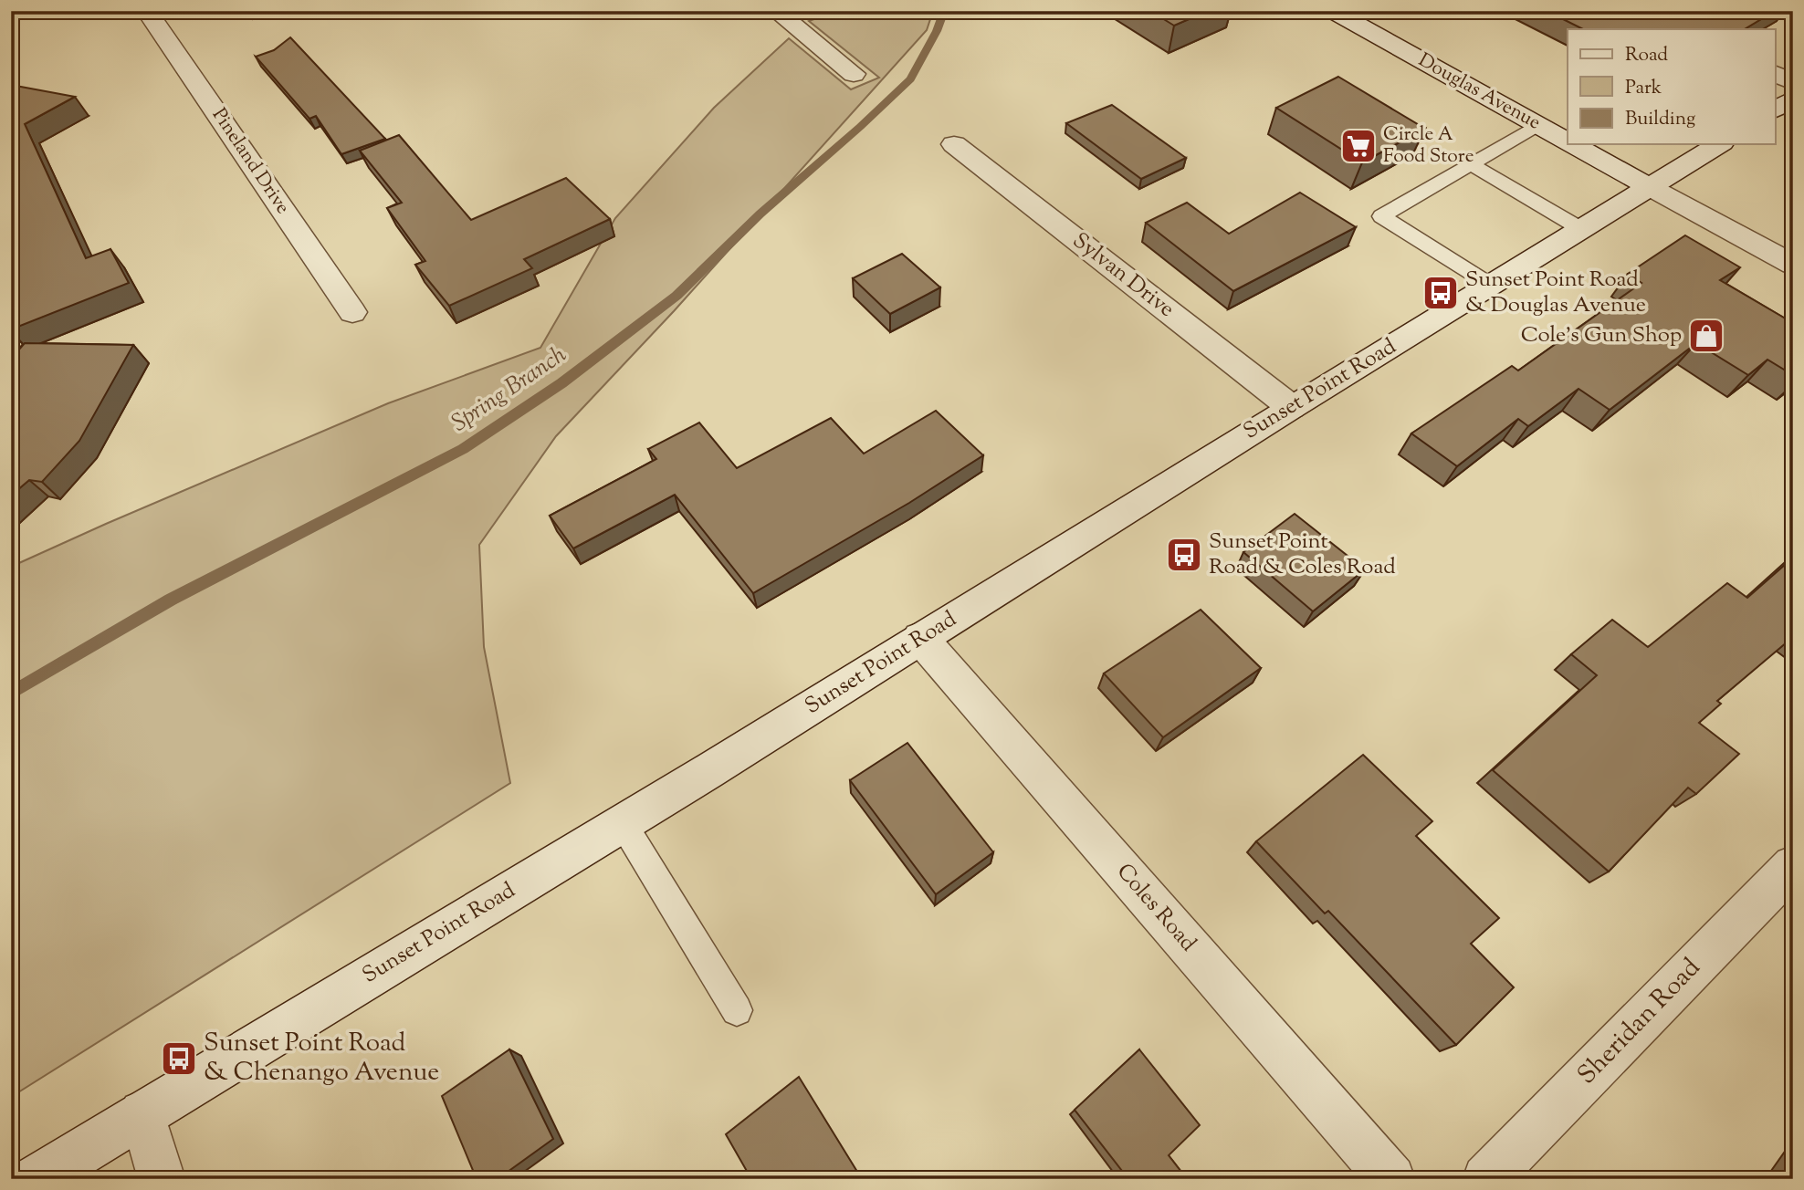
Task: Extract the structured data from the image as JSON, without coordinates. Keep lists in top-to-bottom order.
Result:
{
  "streets": {
    "street": [
      "Douglas Avenue",
      "Pineland Drive",
      "Sylvan Drive",
      "Sunset Point Road",
      "Coles Road",
      "Sheridan Road"
    ]
  },
  "crossings": [
    ["Douglas Avenue", "Sunset Point Road"],
    ["Sylvan Drive", "Sunset Point Road"],
    ["Sunset Point Road", "Coles Road"]
  ],
  "water": ["Spring Branch"],
  "places": {
    "supermarket": ["Circle A Food Store"],
    "bus stop": ["Sunset Point Road & Douglas Avenue", "Sunset Point Road & Coles Road", "Sunset Point Road & Chenango Avenue"],
    "shop": ["Cole's Gun Shop"]
  },
  "legend": ["Road", "Park", "Building"]
}
